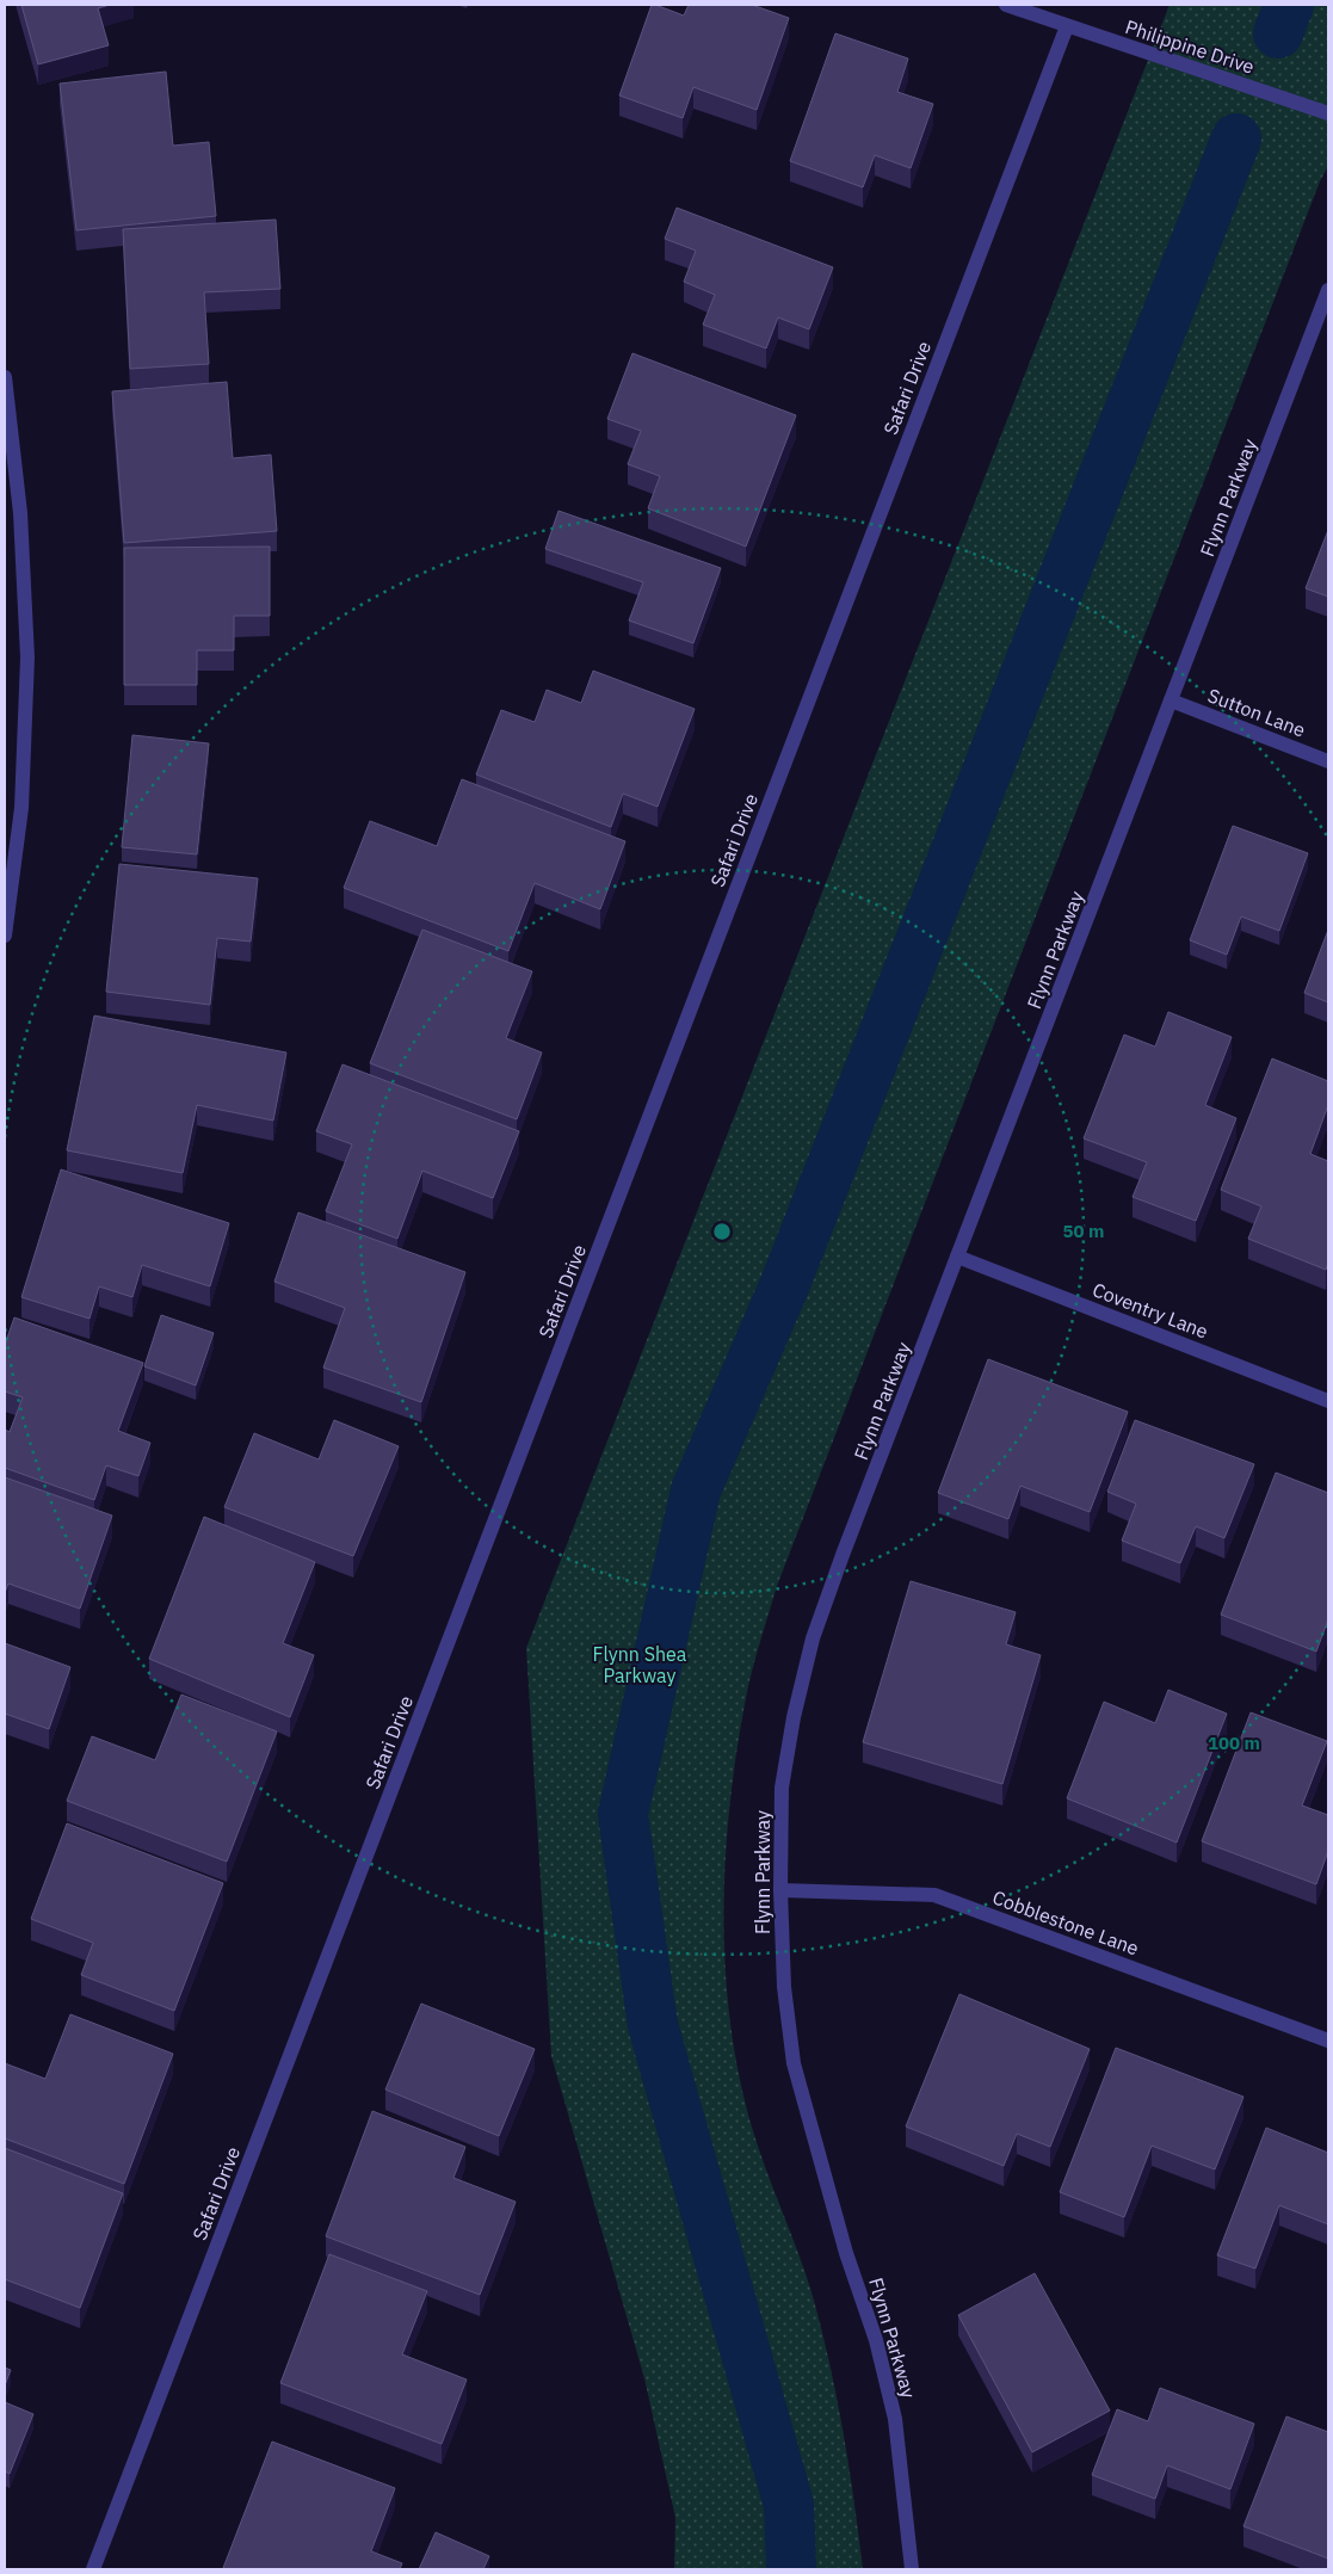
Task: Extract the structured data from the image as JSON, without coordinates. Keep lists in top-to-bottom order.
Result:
{
  "streets": {
    "street": [
      "Philippine Drive",
      "Safari Drive",
      "Flynn Parkway",
      "Sutton Lane",
      "Coventry Lane",
      "Cobblestone Lane"
    ]
  },
  "crossings": [
    ["Philippine Drive", "Safari Drive"],
    ["Flynn Parkway", "Sutton Lane"],
    ["Flynn Parkway", "Coventry Lane"],
    ["Flynn Parkway", "Cobblestone Lane"]
  ],
  "parks": ["Flynn Shea Parkway"],
  "rings": ["50 m", "100 m"]
}
